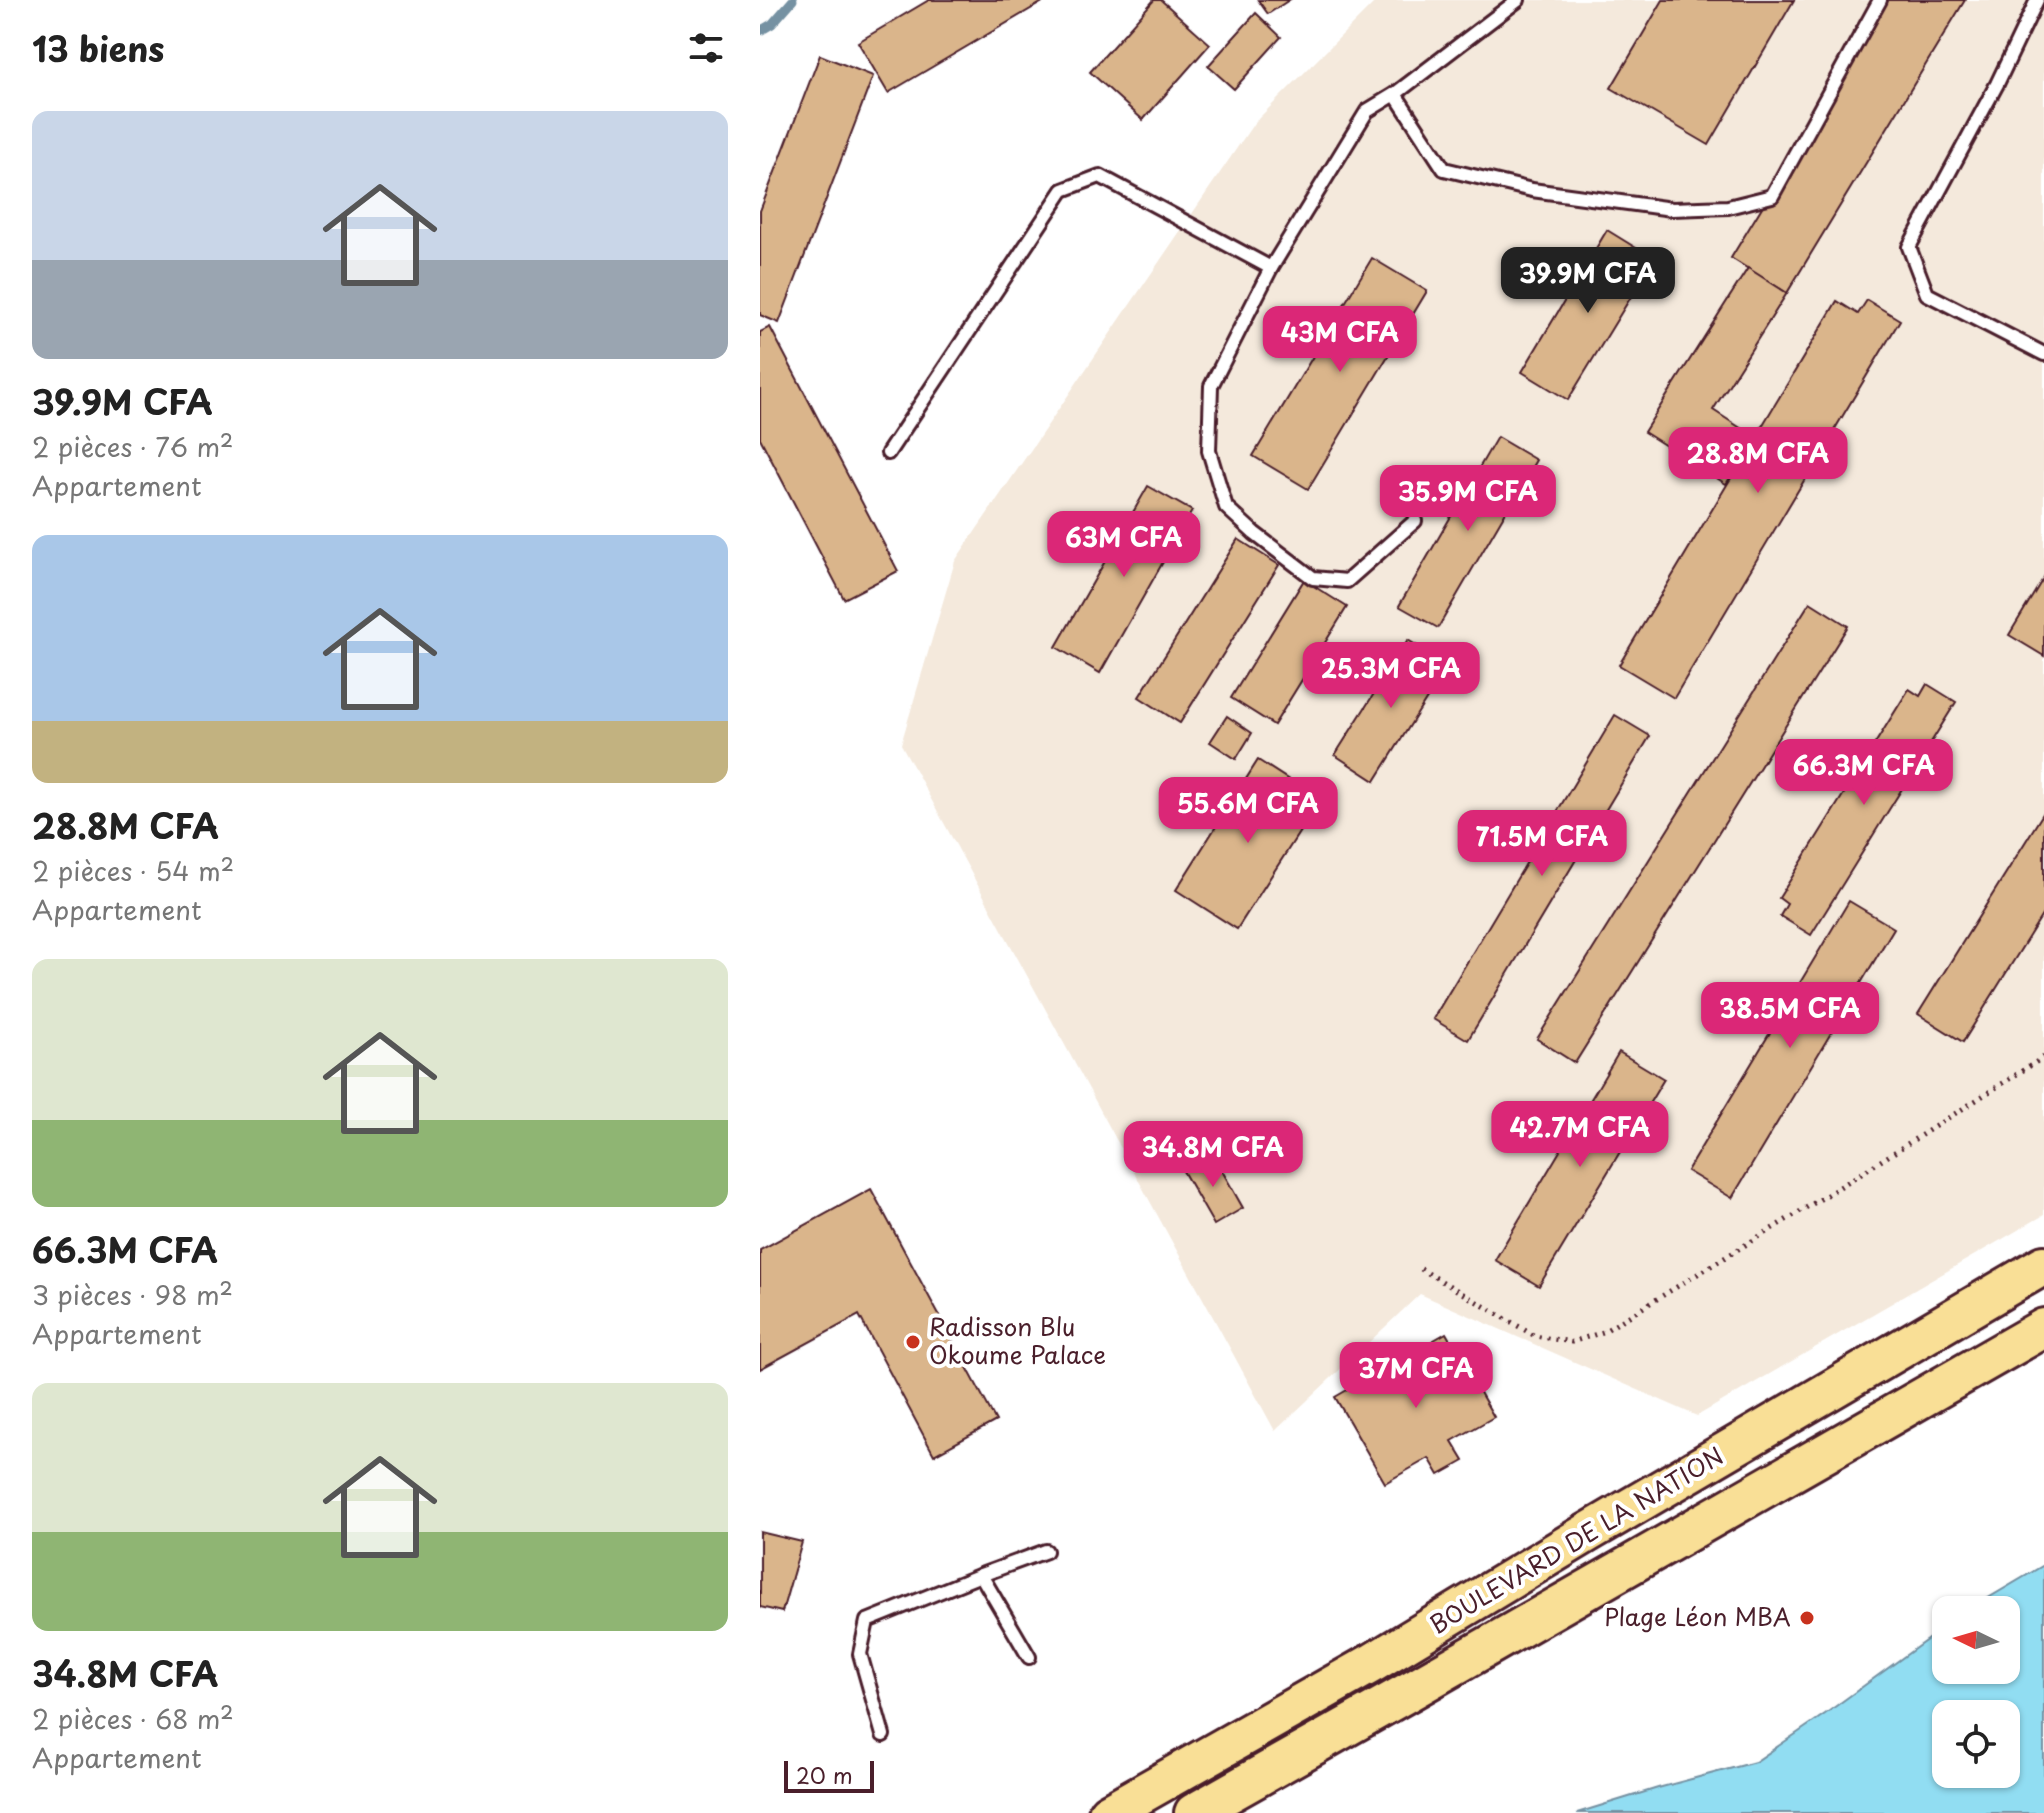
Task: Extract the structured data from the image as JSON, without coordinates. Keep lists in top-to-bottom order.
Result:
{
  "streets": {
    "main road": ["BOULEVARD DE LA NATION"]
  },
  "places": ["Radisson Blu Okoume Palace", "Plage Léon MBA"],
  "scale_bar": "20 m",
  "north": "left",
  "page": {
    "heading": "13 biens",
    "list": [
      {
        "name": "39.9M CFA",
        "note": "2 pièces · 76 m² · Appartement"
      },
      {
        "name": "28.8M CFA",
        "note": "2 pièces · 54 m² · Appartement"
      },
      {
        "name": "66.3M CFA",
        "note": "3 pièces · 98 m² · Appartement"
      },
      {
        "name": "34.8M CFA",
        "note": "2 pièces · 68 m² · Appartement"
      }
    ],
    "price": [
      "39.9M CFA",
      "43M CFA",
      "28.8M CFA",
      "35.9M CFA",
      "63M CFA",
      "25.3M CFA",
      "66.3M CFA",
      "55.6M CFA",
      "71.5M CFA",
      "38.5M CFA",
      "42.7M CFA",
      "34.8M CFA",
      "37M CFA"
    ],
    "scale": "20 m"
  }
}
